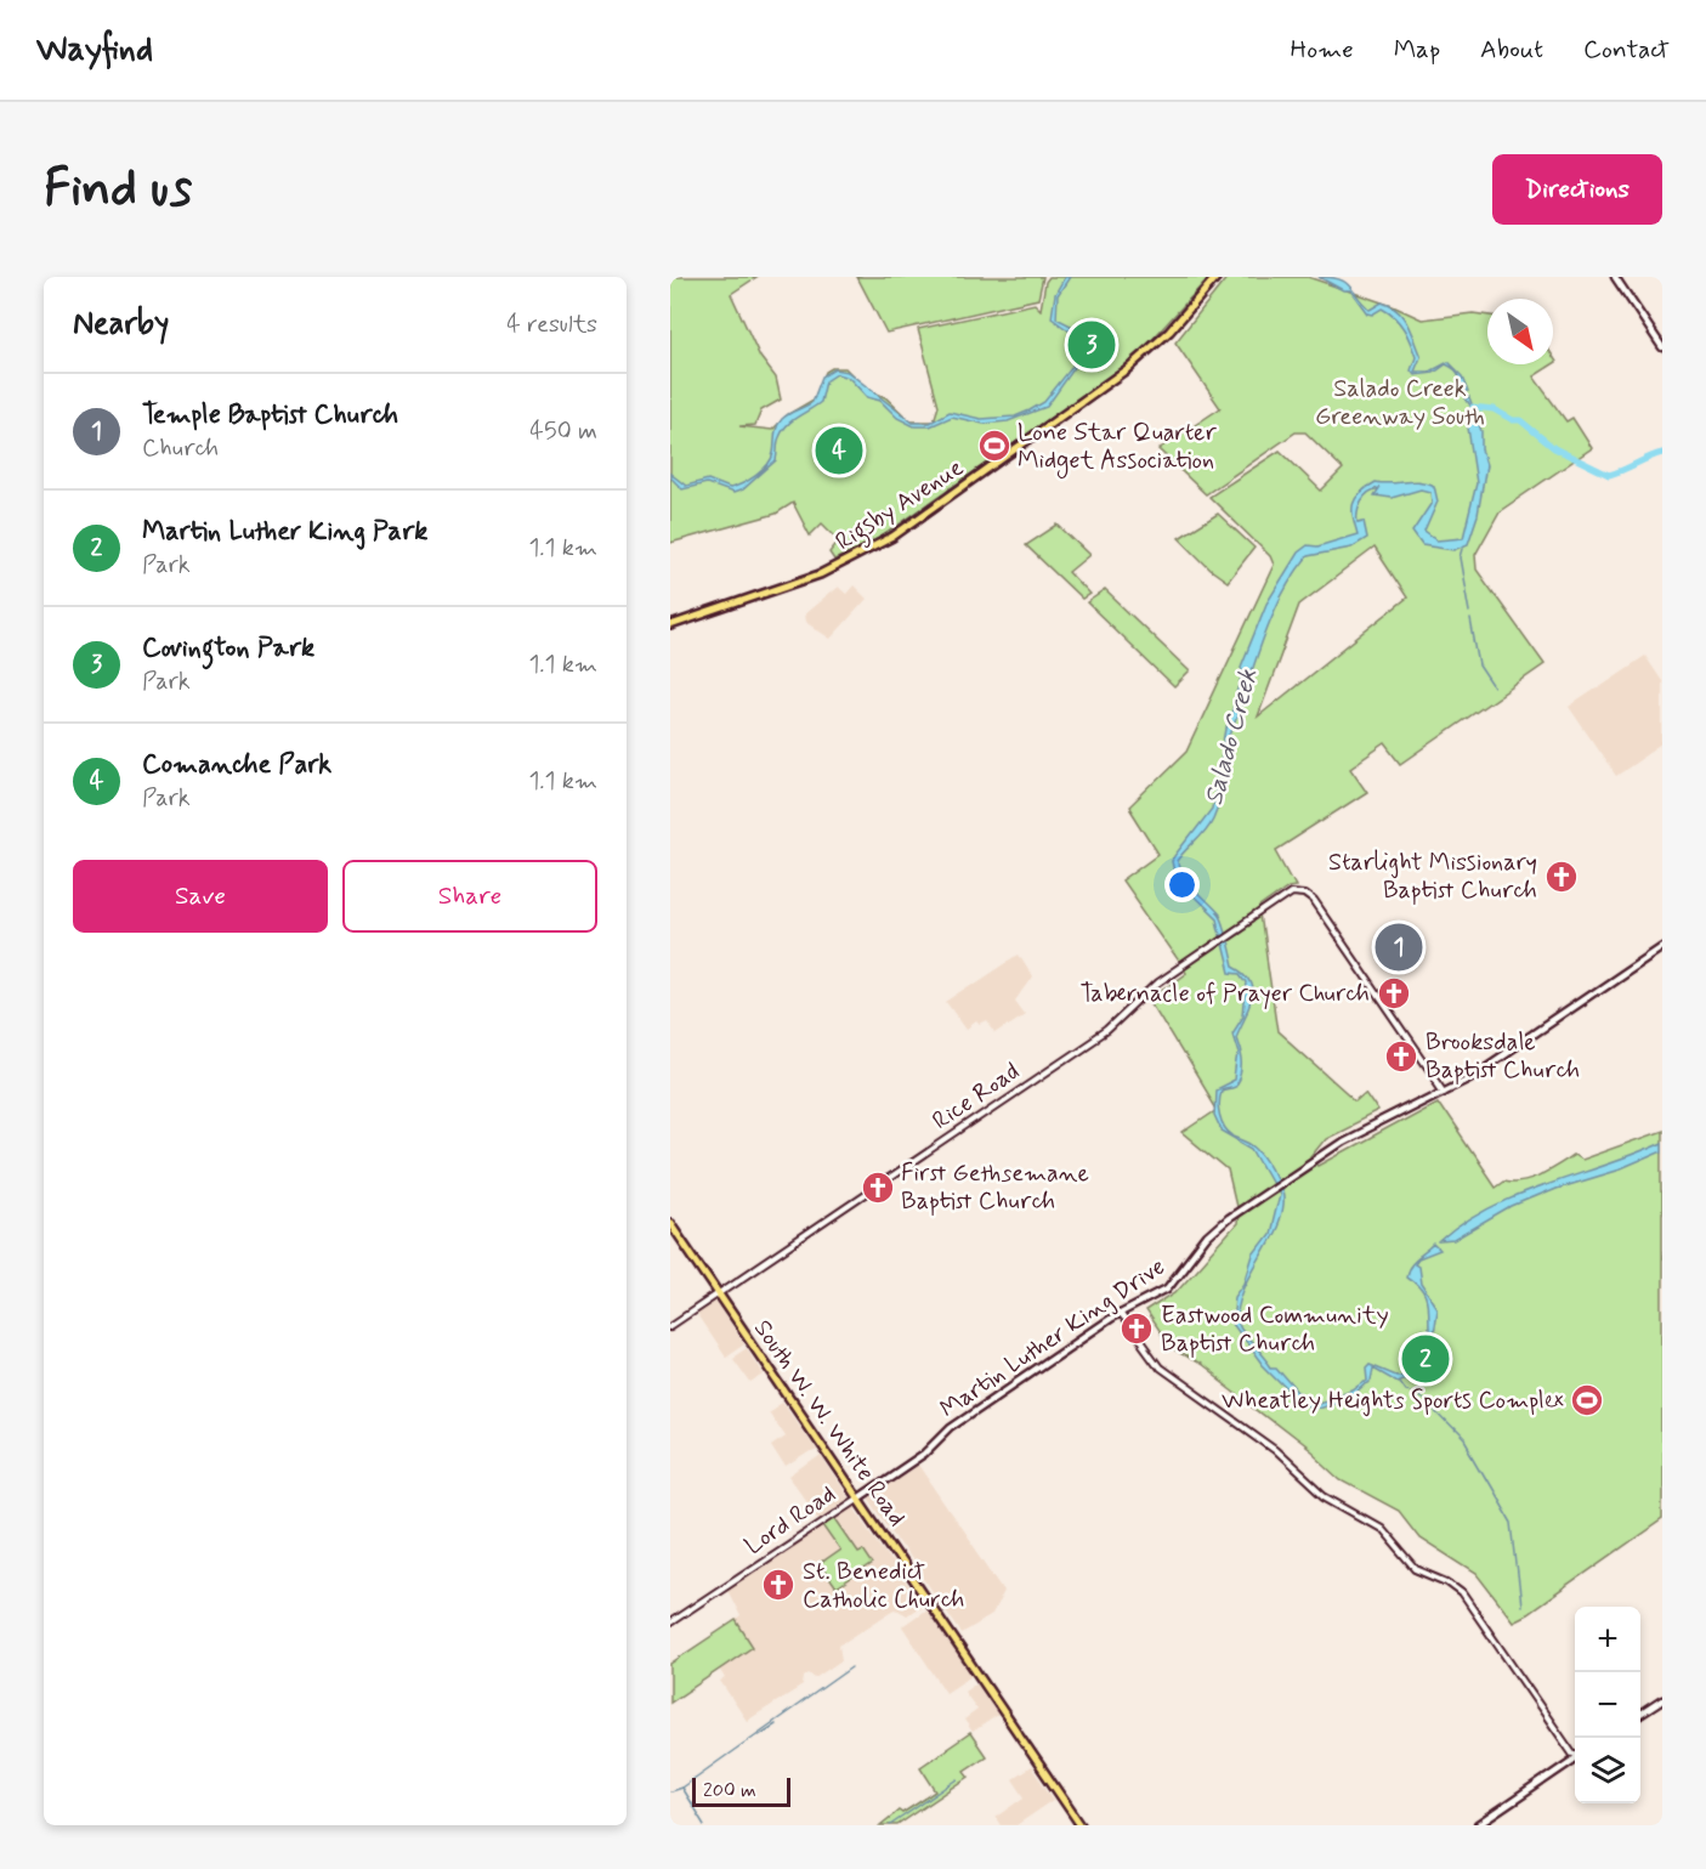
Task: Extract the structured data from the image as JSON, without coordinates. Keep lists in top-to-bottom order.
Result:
{
  "streets": {
    "main road": [
      "Rigsby Avenue",
      "Martin Luther King Drive",
      "South W. W. White Road",
      "Lord Road"
    ],
    "street": ["Rice Road"]
  },
  "crossings": [
    ["Rice Road", "Martin Luther King Drive"],
    ["Rice Road", "South W. W. White Road"],
    ["Martin Luther King Drive", "Lord Road"],
    ["South W. W. White Road", "Lord Road"]
  ],
  "water": ["Salado Creek"],
  "parks": ["Salado Creek Greenway South"],
  "places": {
    "sports": ["Lone Star Quarter Midget Association", "Wheatley Heights Sports Complex"],
    "church": [
      "Starlight Missionary Baptist Church",
      "Tabernacle of Prayer Church",
      "Brooksdale Baptist Church",
      "First Gethsemane Baptist Church",
      "Eastwood Community Baptist Church",
      "St. Benedict Catholic Church"
    ]
  },
  "scale_bar": "200 m",
  "north": "bottom right",
  "page": {
    "header": "Wayfind",
    "nav": [
      "Home",
      "Map",
      "About",
      "Contact"
    ],
    "buttons": [
      "Directions",
      ["Save", "Share"]
    ],
    "title": "Find us",
    "heading": ["Nearby", "4 results"],
    "pins": [
      "3",
      "4",
      "1",
      "2"
    ],
    "list": [
      {
        "mark": "1",
        "name": "Temple Baptist Church",
        "note": "Church",
        "value": "450 m"
      },
      {
        "mark": "2",
        "name": "Martin Luther King Park",
        "note": "Park",
        "value": "1.1 km"
      },
      {
        "mark": "3",
        "name": "Covington Park",
        "note": "Park",
        "value": "1.1 km"
      },
      {
        "mark": "4",
        "name": "Comanche Park",
        "note": "Park",
        "value": "1.1 km"
      }
    ],
    "map_buttons": ["+", "−"],
    "scale": "200 m"
  }
}
